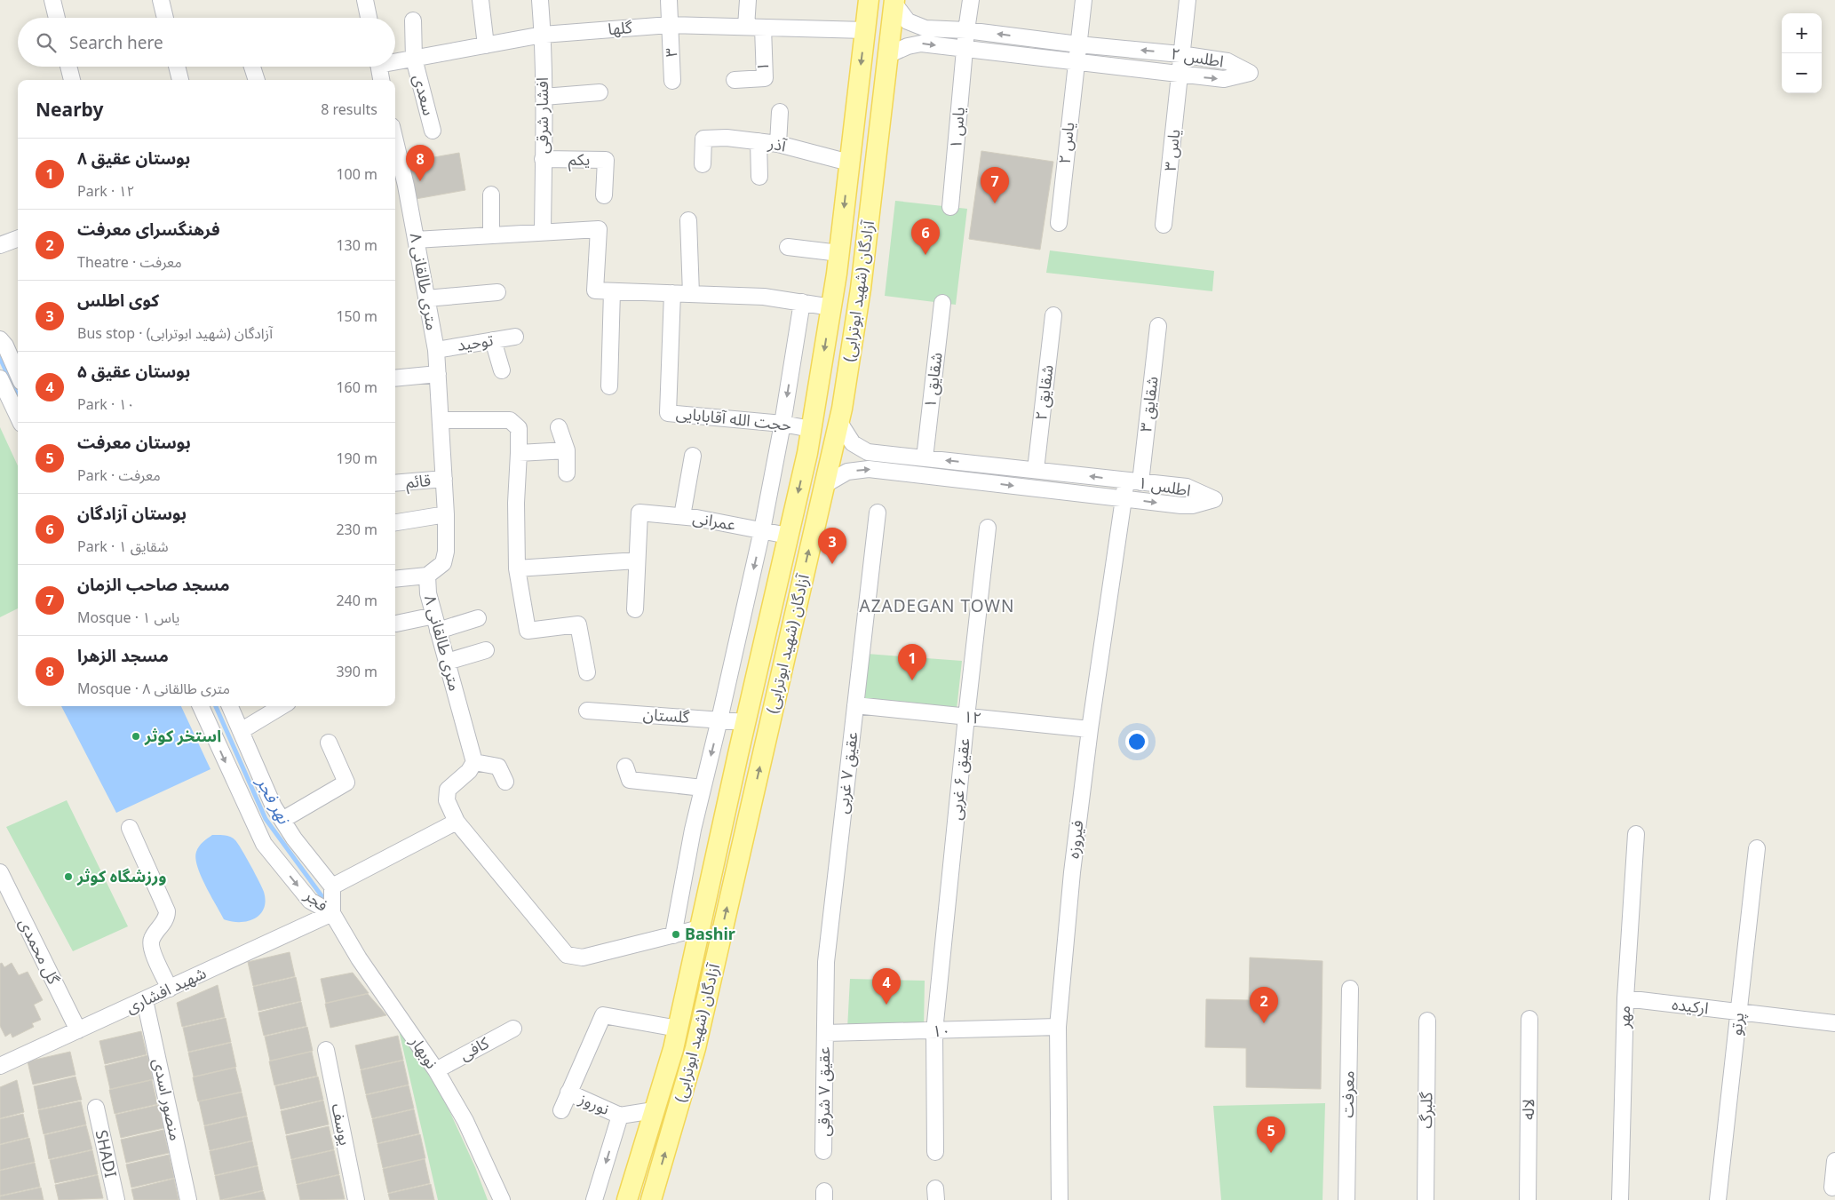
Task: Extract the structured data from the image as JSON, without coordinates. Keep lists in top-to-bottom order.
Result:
{
  "streets": {
    "main road": ["آزادگان (شهید ابوترابی)"],
    "street": [
      "گلها",
      "۳",
      "اطلس ۲",
      "۱",
      "سعدی",
      "افشار شرقی",
      "یاس ۱",
      "یاس ۲",
      "آذر",
      "یاس ۳",
      "یکم",
      "۸ متری طالقانی",
      "توحید",
      "شقایق ۱",
      "شقایق ۲",
      "شقایق ۳",
      "حجت الله آقابابایی",
      "قائم",
      "اطلس ۱",
      "عمرانی",
      "گلستان",
      "۱۲",
      "عقیق ۷ غربی",
      "عقیق ۶ غربی",
      "فیروزه",
      "فجر",
      "گل محمدی",
      "شهید افشاری",
      "ارکیده",
      "مهر",
      "پرتو",
      "۱۰",
      "کافی",
      "نوبهار",
      "عقیق ۷ شرقی",
      "معرفت",
      "منصور اسدی",
      "نوروز",
      "لاله",
      "گلبرگ",
      "یوسف",
      "SHADI"
    ]
  },
  "crossings": [
    ["گلها", "۳"],
    ["گلها", "۱"],
    ["گلها", "سعدی"],
    ["گلها", "افشار شرقی"],
    ["گلها", "آزادگان (شهید ابوترابی)"],
    ["اطلس ۲", "یاس ۱"],
    ["اطلس ۲", "یاس ۲"],
    ["اطلس ۲", "یاس ۳"],
    ["اطلس ۲", "آزادگان (شهید ابوترابی)"],
    ["افشار شرقی", "یکم"],
    ["آذر", "آزادگان (شهید ابوترابی)"],
    ["۸ متری طالقانی", "توحید"],
    ["۸ متری طالقانی", "قائم"],
    ["آزادگان (شهید ابوترابی)", "حجت الله آقابابایی"],
    ["آزادگان (شهید ابوترابی)", "اطلس ۱"],
    ["آزادگان (شهید ابوترابی)", "عمرانی"],
    ["آزادگان (شهید ابوترابی)", "گلستان"],
    ["شقایق ۱", "اطلس ۱"],
    ["شقایق ۲", "اطلس ۱"],
    ["شقایق ۳", "اطلس ۱"],
    ["شقایق ۳", "فیروزه"],
    ["اطلس ۱", "فیروزه"],
    ["۱۲", "عقیق ۷ غربی"],
    ["۱۲", "عقیق ۶ غربی"],
    ["۱۲", "فیروزه"],
    ["عقیق ۷ غربی", "۱۰"],
    ["عقیق ۷ غربی", "عقیق ۷ شرقی"],
    ["عقیق ۶ غربی", "۱۰"],
    ["فیروزه", "۱۰"],
    ["فجر", "شهید افشاری"],
    ["فجر", "نوبهار"],
    ["گل محمدی", "شهید افشاری"],
    ["شهید افشاری", "نوبهار"],
    ["شهید افشاری", "منصور اسدی"],
    ["ارکیده", "مهر"],
    ["ارکیده", "پرتو"],
    ["۱۰", "عقیق ۷ شرقی"],
    ["کافی", "نوبهار"]
  ],
  "districts": ["AZADEGAN TOWN"],
  "water": ["نهر فجر"],
  "places": ["استخر کوثر", "ورزشگاه کوثر", "Bashir"],
  "page": {
    "map_buttons": ["+", "−"],
    "search": "Search here",
    "heading": ["Nearby", "8 results"],
    "list": [
      {
        "mark": "1",
        "name": "بوستان عقیق ۸",
        "note": "Park · ۱۲",
        "value": "100 m"
      },
      {
        "mark": "2",
        "name": "فرهنگسرای معرفت",
        "note": "Theatre · معرفت",
        "value": "130 m"
      },
      {
        "mark": "3",
        "name": "کوی اطلس",
        "note": "Bus stop · آزادگان (شهید ابوترابی)",
        "value": "150 m"
      },
      {
        "mark": "4",
        "name": "بوستان عقیق ۵",
        "note": "Park · ۱۰",
        "value": "160 m"
      },
      {
        "mark": "5",
        "name": "بوستان معرفت",
        "note": "Park · معرفت",
        "value": "190 m"
      },
      {
        "mark": "6",
        "name": "بوستان آزادگان",
        "note": "Park · شقایق ۱",
        "value": "230 m"
      },
      {
        "mark": "7",
        "name": "مسجد صاحب الزمان",
        "note": "Mosque · یاس ۱",
        "value": "240 m"
      },
      {
        "mark": "8",
        "name": "مسجد الزهرا",
        "note": "Mosque · ۸ متری طالقانی",
        "value": "390 m"
      }
    ],
    "pins": [
      "8",
      "7",
      "6",
      "3",
      "1",
      "4",
      "2",
      "5"
    ]
  }
}
